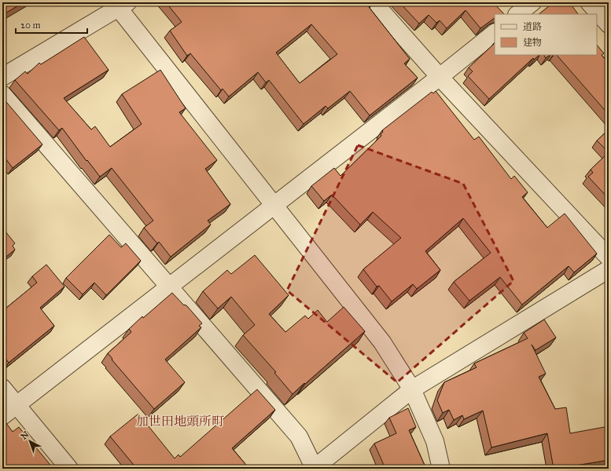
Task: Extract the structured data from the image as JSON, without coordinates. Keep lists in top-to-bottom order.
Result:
{
  "districts": ["加世田地頭所町"],
  "legend": ["道路", "建物"],
  "scale_bar": "20 m",
  "north": "top left"
}
